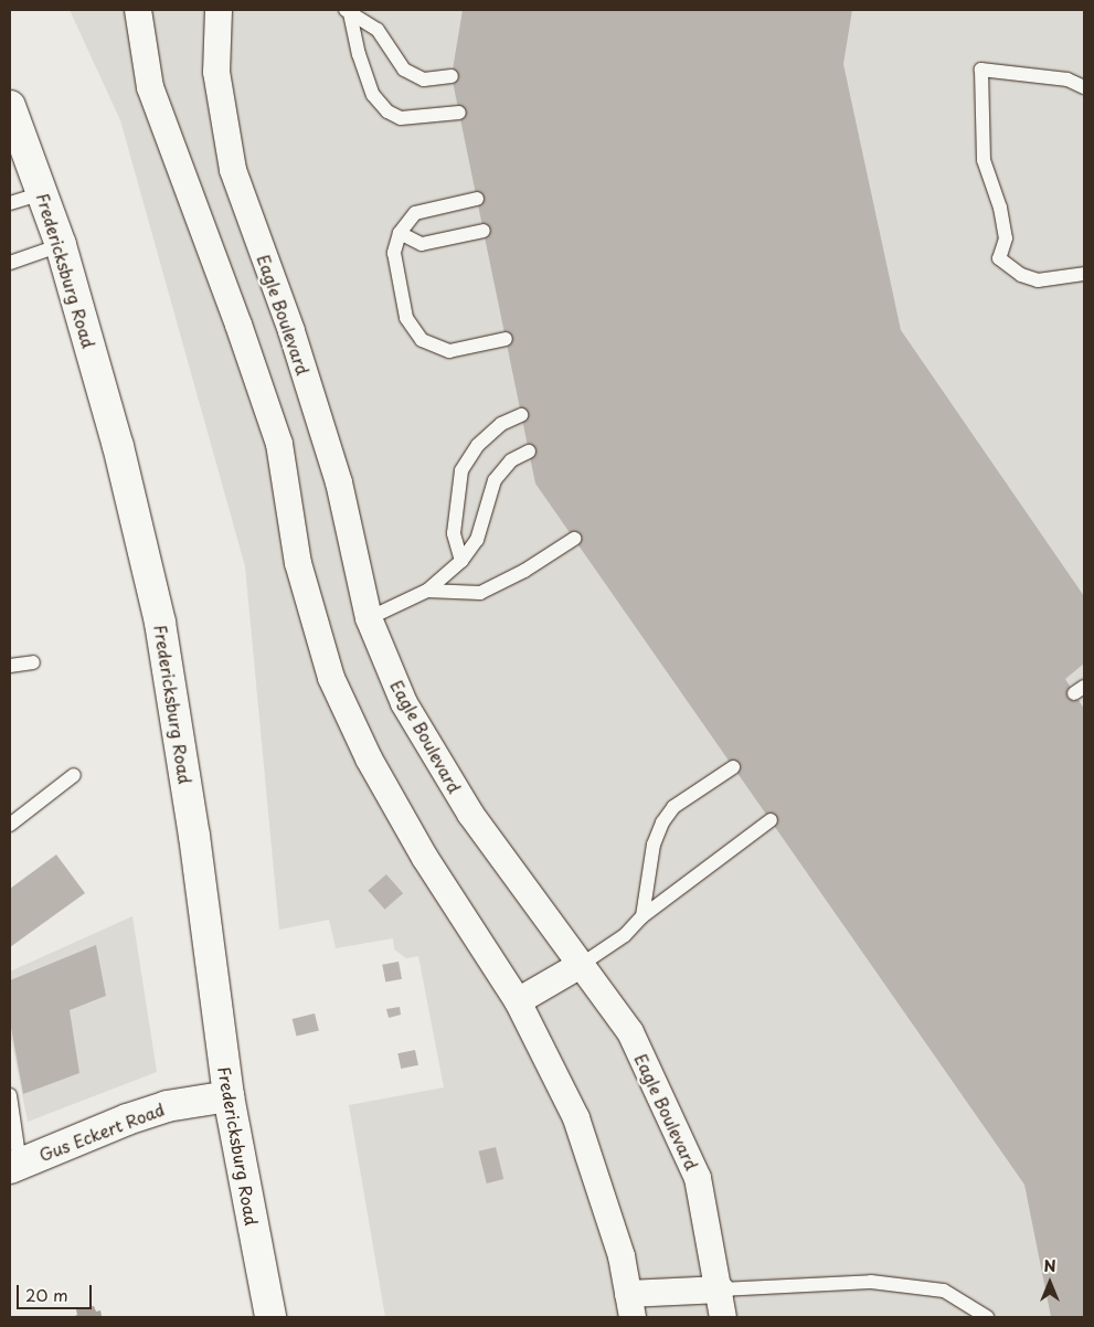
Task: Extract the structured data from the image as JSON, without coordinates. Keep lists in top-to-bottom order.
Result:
{
  "streets": {
    "main road": ["Fredericksburg Road", "Gus Eckert Road"],
    "street": ["Eagle Boulevard"]
  },
  "crossings": [
    ["Fredericksburg Road", "Gus Eckert Road"]
  ],
  "scale_bar": "20 m",
  "north": "top"
}
